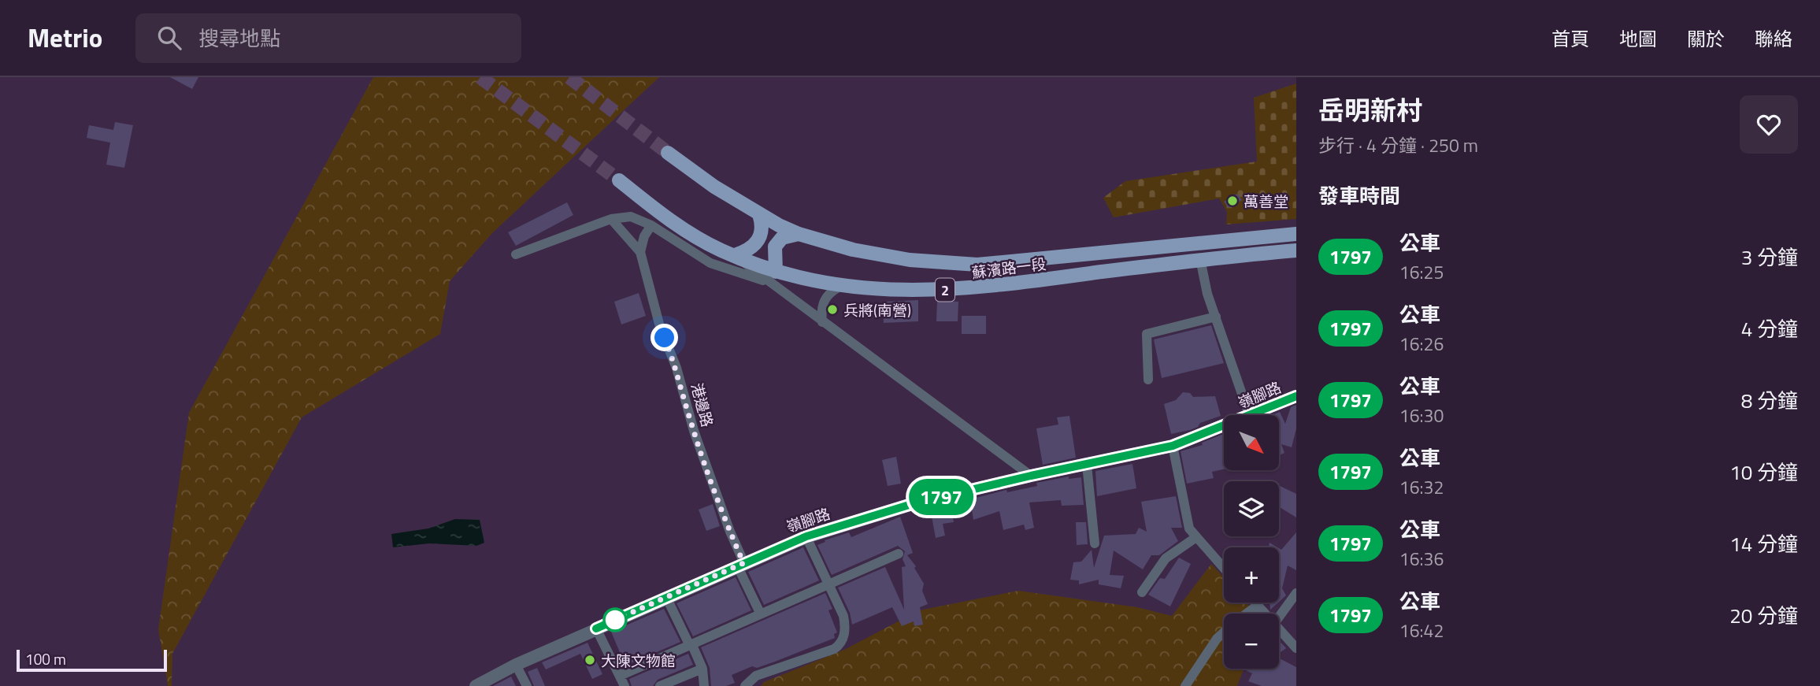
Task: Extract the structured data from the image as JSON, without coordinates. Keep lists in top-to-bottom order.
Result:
{
  "streets": {
    "main road": ["蘇濱路一段", "2"],
    "street": ["嶺腳路", "港邊路"]
  },
  "crossings": [
    ["嶺腳路", "港邊路"]
  ],
  "places": ["萬善堂", "兵將(南營)", "大陳文物館"],
  "lines": ["bus line 1797"],
  "scale_bar": "100 m",
  "north": "bottom right",
  "page": {
    "header": "Metrio",
    "search": "搜尋地點",
    "nav": [
      "首頁",
      "地圖",
      "關於",
      "聯絡"
    ],
    "on_map": "1797",
    "heading": [
      ["岳明新村", "步行 · 4 分鐘 · 250 m"],
      "發車時間"
    ],
    "list": [
      {
        "mark": "1797",
        "name": "公車",
        "note": "16:25",
        "value": "3 分鐘"
      },
      {
        "mark": "1797",
        "name": "公車",
        "note": "16:26",
        "value": "4 分鐘"
      },
      {
        "mark": "1797",
        "name": "公車",
        "note": "16:30",
        "value": "8 分鐘"
      },
      {
        "mark": "1797",
        "name": "公車",
        "note": "16:32",
        "value": "10 分鐘"
      },
      {
        "mark": "1797",
        "name": "公車",
        "note": "16:36",
        "value": "14 分鐘"
      },
      {
        "mark": "1797",
        "name": "公車",
        "note": "16:42",
        "value": "20 分鐘"
      }
    ],
    "map_buttons": ["+", "−"],
    "scale": "100 m"
  }
}
